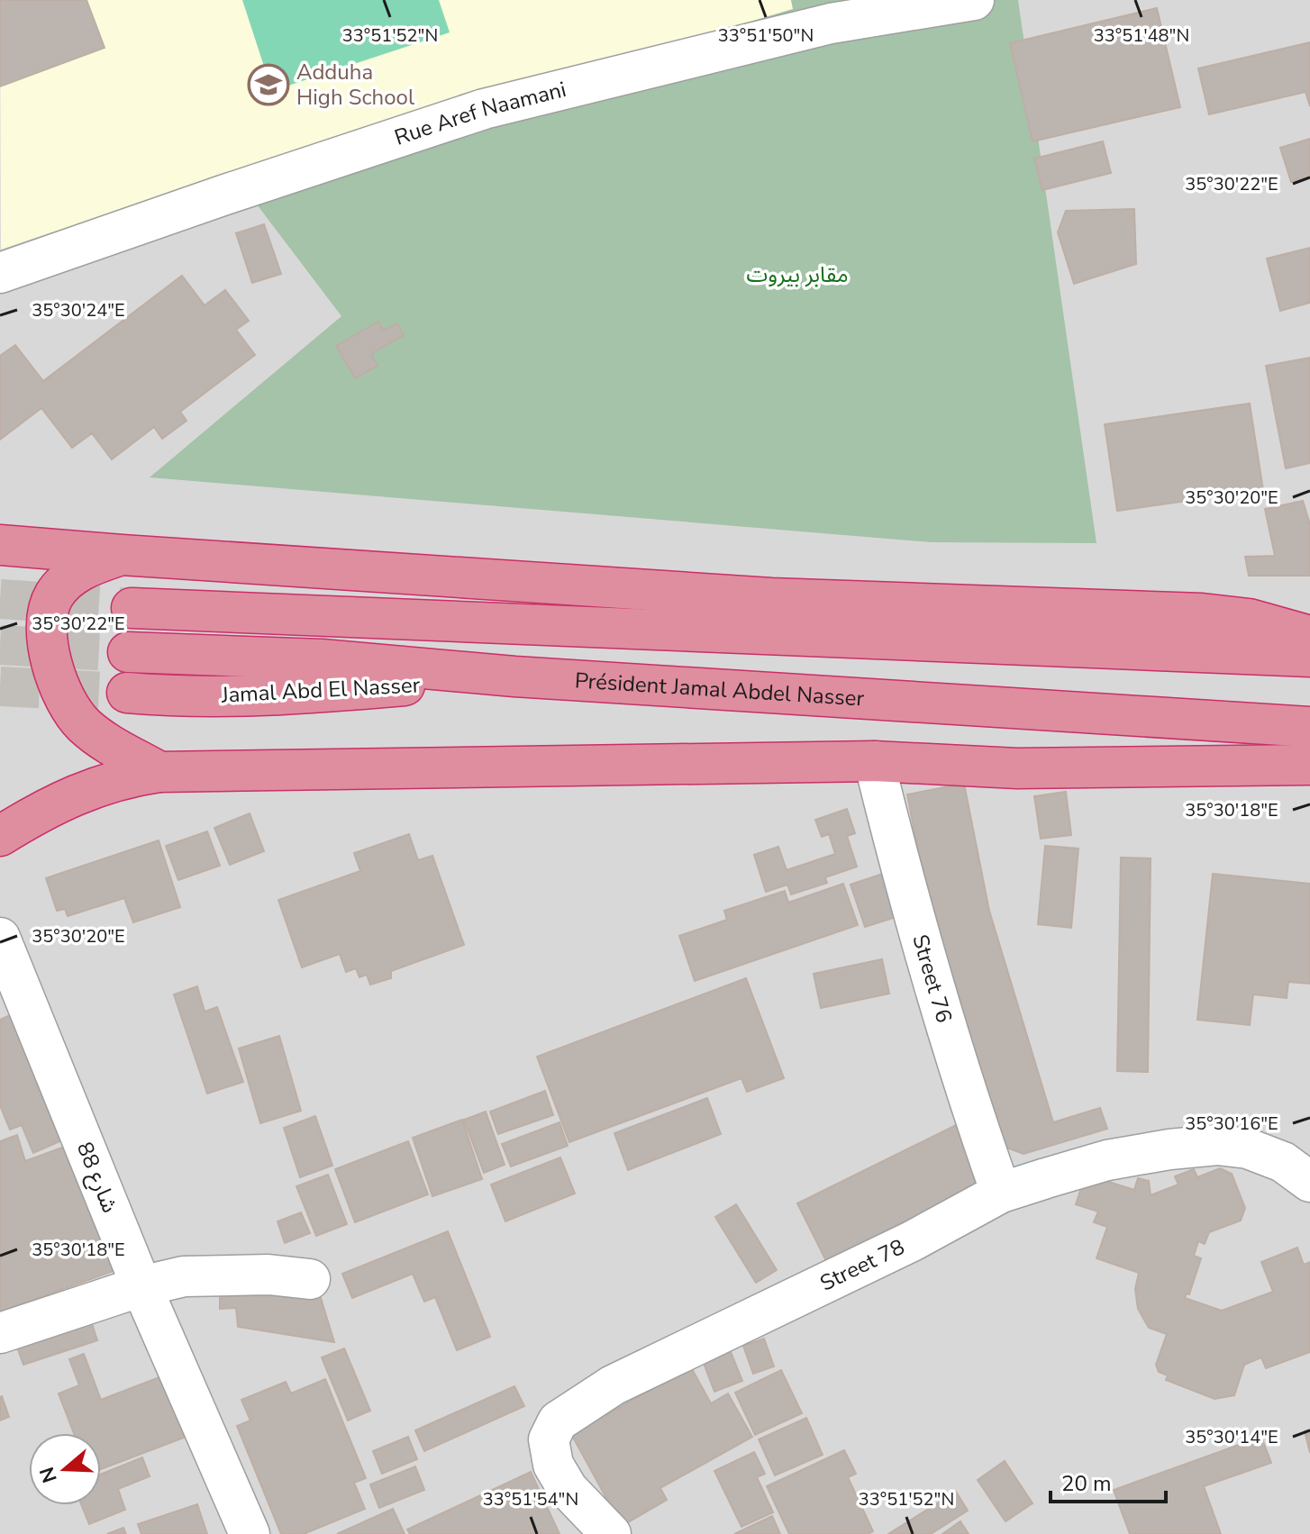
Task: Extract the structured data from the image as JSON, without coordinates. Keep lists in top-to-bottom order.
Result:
{
  "streets": {
    "highway": ["Jamal Abd El Nasser", "Président Jamal Abdel Nasser"],
    "street": [
      "Rue Aref Naamani",
      "Street 76",
      "شارع 88",
      "Street 78"
    ]
  },
  "crossings": [
    ["Jamal Abd El Nasser", "Président Jamal Abdel Nasser"],
    ["Street 76", "Street 78"]
  ],
  "parks": ["مقابر بيروت"],
  "places": {
    "school or university": ["Adduha High School"]
  },
  "scale_bar": "20 m",
  "north": "left",
  "coordinates": [
    "33°51'48\"N",
    "33°51'52\"N",
    "33°51'50\"N",
    "35°30'22\"E",
    "35°30'24\"E",
    "35°30'20\"E",
    "35°30'18\"E",
    "35°30'16\"E",
    "35°30'14\"E",
    "33°51'54\"N"
  ]
}
